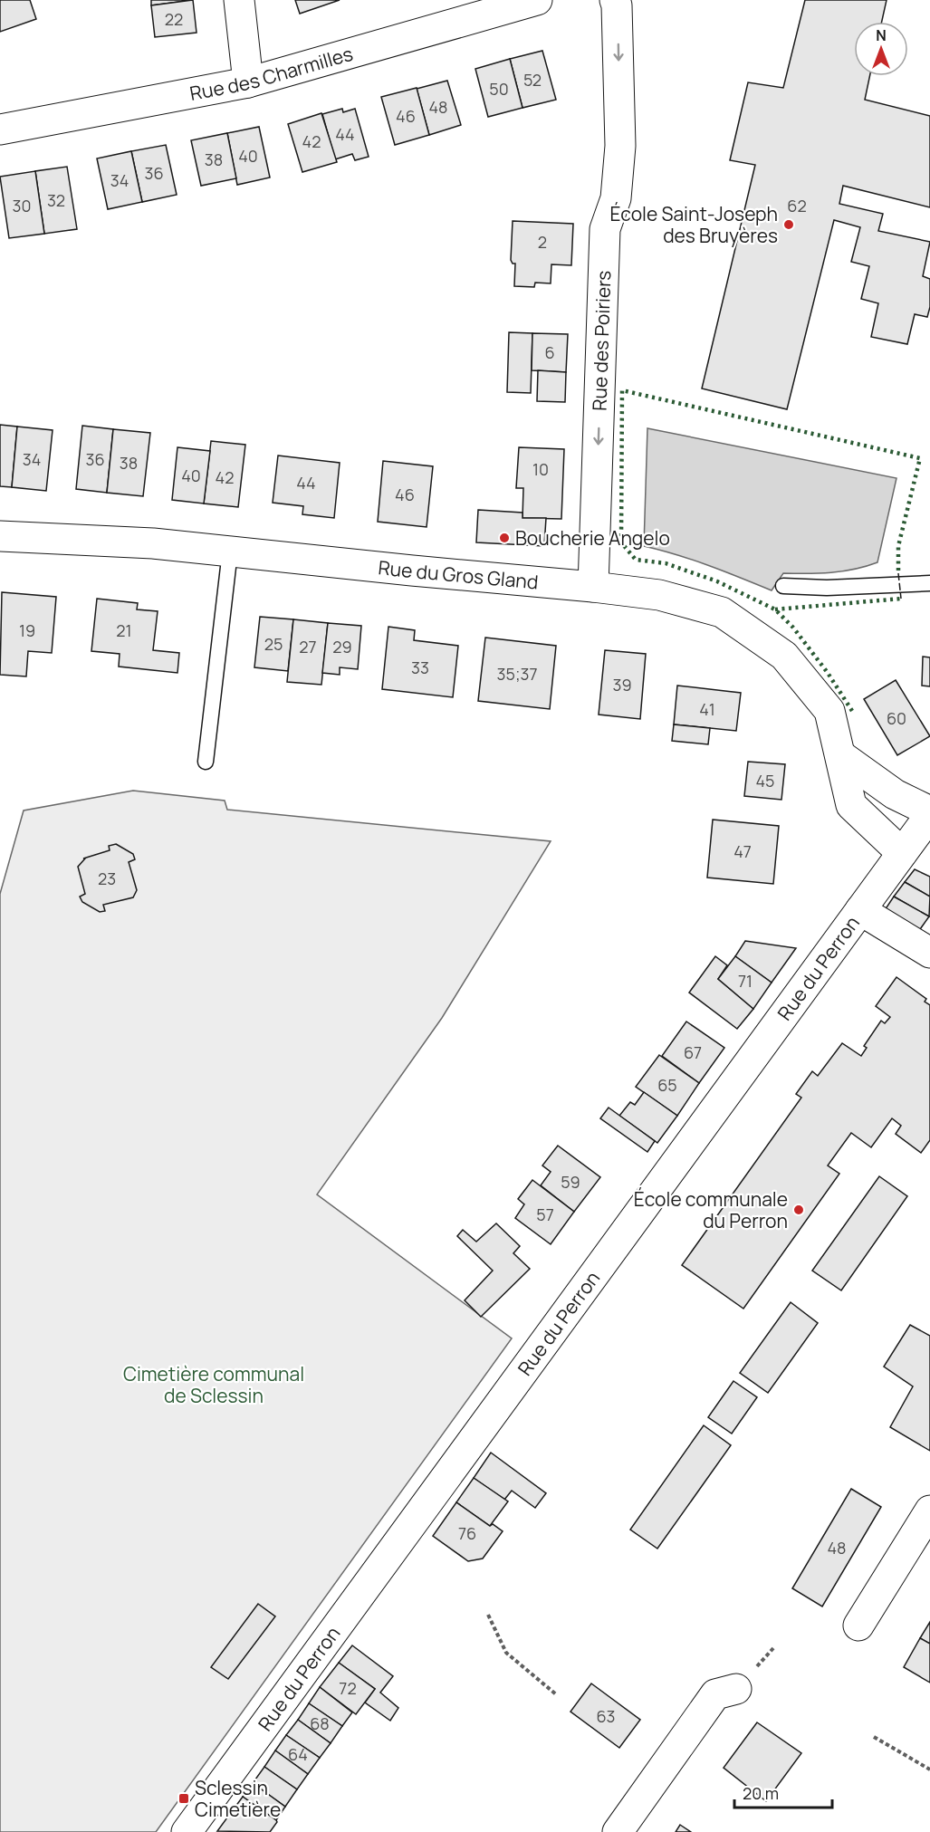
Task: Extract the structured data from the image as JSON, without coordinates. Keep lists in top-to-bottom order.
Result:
{
  "streets": {
    "street": [
      "Rue des Charmilles",
      "Rue des Poiriers",
      "Rue du Gros Gland",
      "Rue du Perron"
    ]
  },
  "crossings": [
    ["Rue des Poiriers", "Rue du Gros Gland"],
    ["Rue du Gros Gland", "Rue du Perron"]
  ],
  "one_way": ["Rue des Poiriers"],
  "parks": ["Cimetière communal de Sclessin"],
  "places": {
    "other": ["École Saint-Joseph des Bruyères", "Boucherie Angelo", "École communale du Perron"],
    "transit": ["Sclessin Cimetière"]
  },
  "house_numbers": [
    "22",
    "52",
    "50",
    "48",
    "46",
    "44",
    "42",
    "40",
    "38",
    "36",
    "34",
    "32",
    "30",
    "62",
    "2",
    "6",
    "34",
    "36",
    "38",
    "10",
    "40",
    "42",
    "44",
    "46",
    "19",
    "21",
    "25",
    "27",
    "29",
    "33",
    "35;37",
    "39",
    "41",
    "60",
    "45",
    "47",
    "23",
    "71",
    "67",
    "65",
    "59",
    "57",
    "76",
    "48",
    "72",
    "63",
    "68",
    "64"
  ],
  "scale_bar": "20 m",
  "north": "top"
}
